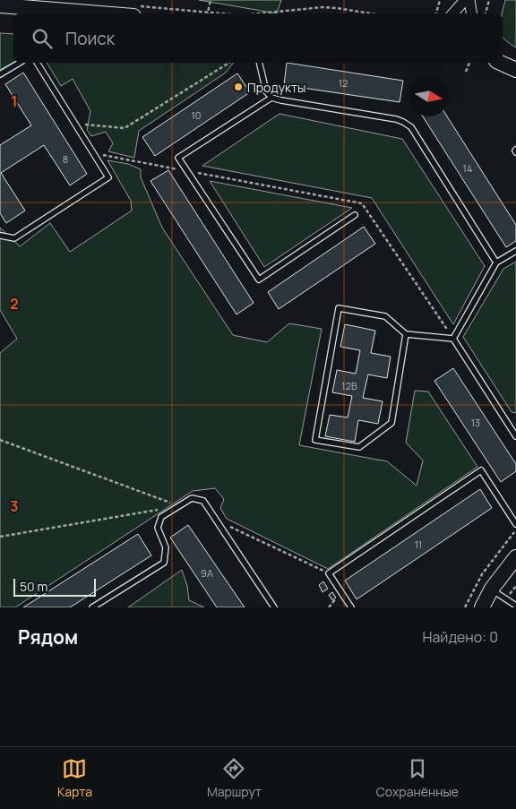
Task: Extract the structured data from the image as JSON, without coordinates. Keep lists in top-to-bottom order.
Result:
{
  "places": ["Продукты"],
  "house_numbers": [
    "12",
    "10",
    "8",
    "14",
    "12В",
    "13",
    "11",
    "9А"
  ],
  "scale_bar": "50 m",
  "north": "right",
  "page": {
    "search": "Поиск",
    "scale": "50 m",
    "heading": ["Рядом", "Найдено: 0"],
    "nav": ["Карта", "Маршрут", "Сохранённые"]
  },
  "grid": {
    "rows": ["1", "2", "3"]
  }
}
